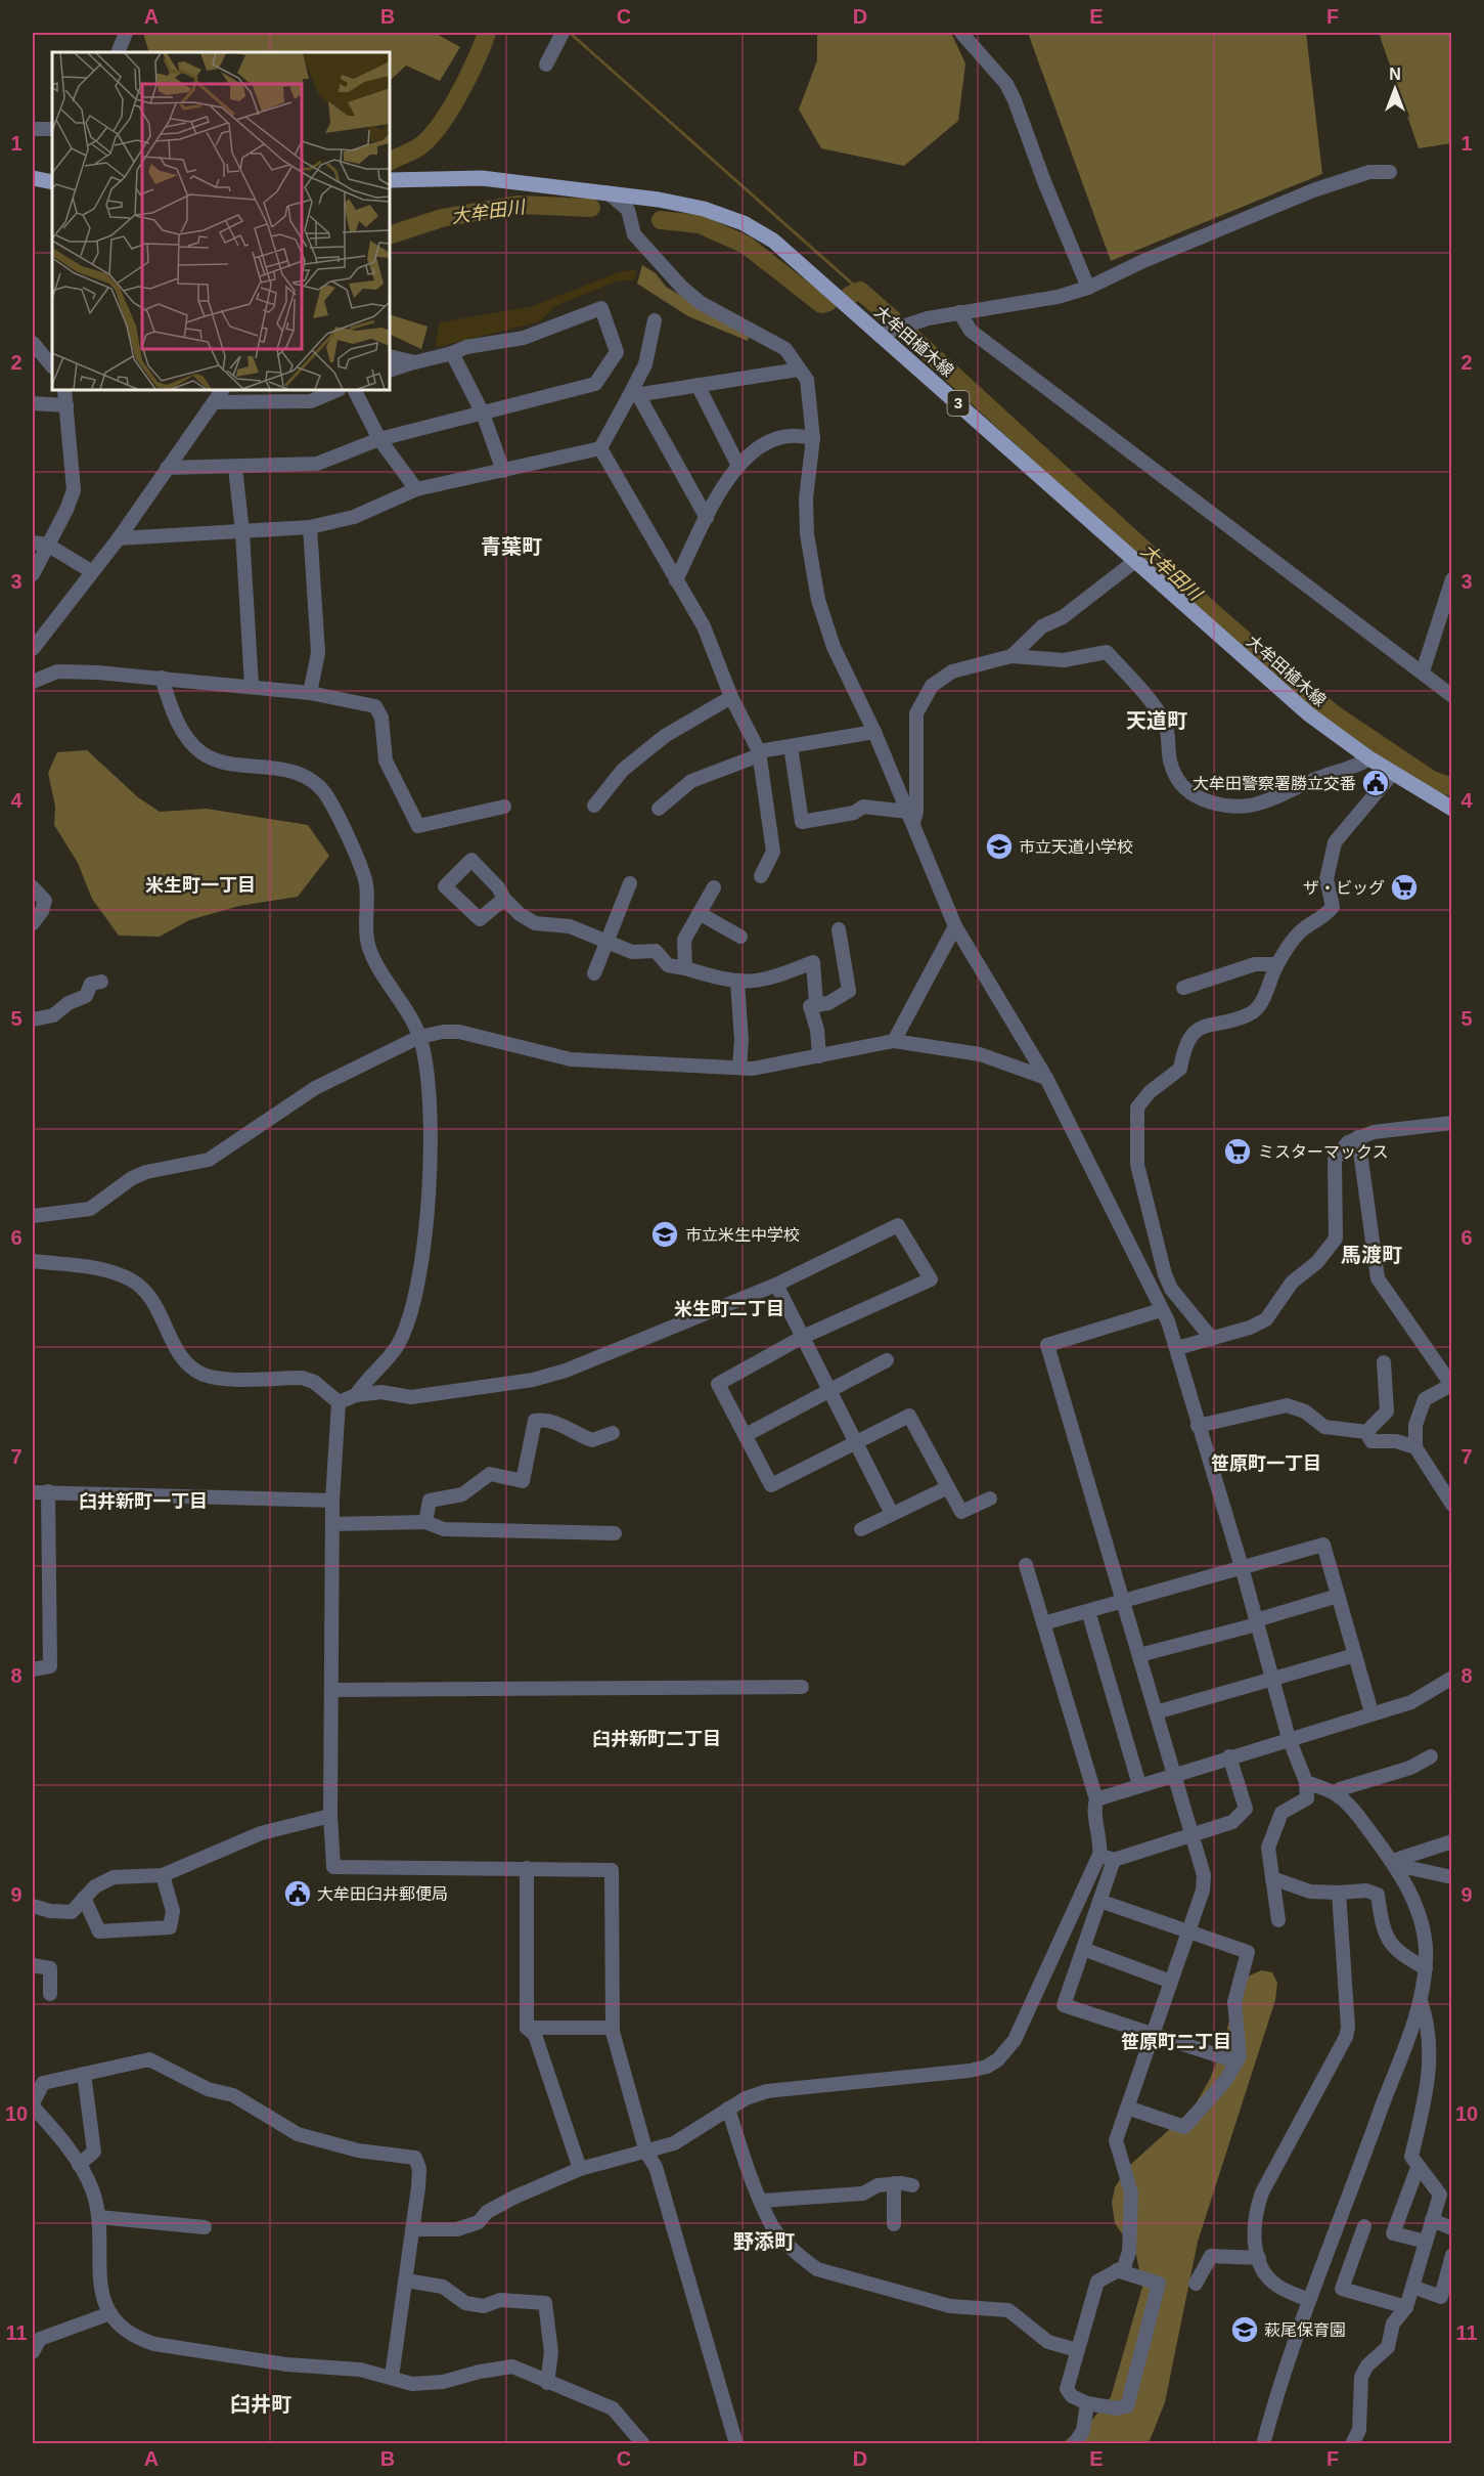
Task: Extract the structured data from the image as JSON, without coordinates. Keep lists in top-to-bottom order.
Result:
{
  "streets": {
    "main road": ["大牟田植木線", "3"]
  },
  "districts": [
    "青葉町",
    "天道町",
    "米生町一丁目",
    "馬渡町",
    "米生町二丁目",
    "笹原町一丁目",
    "臼井新町一丁目",
    "臼井新町二丁目",
    "笹原町二丁目",
    "野添町",
    "臼井町"
  ],
  "water": ["大牟田川"],
  "places": {
    "public building": ["大牟田警察署勝立交番", "大牟田臼井郵便局"],
    "school or university": ["市立天道小学校", "市立米生中学校", "萩尾保育園"],
    "supermarket": ["ザ・ビッグ", "ミスターマックス"]
  },
  "north": "top",
  "grid": {
    "columns": [
      "A",
      "B",
      "C",
      "D",
      "E",
      "F"
    ],
    "rows": [
      "1",
      "2",
      "3",
      "4",
      "5",
      "6",
      "7",
      "8",
      "9",
      "10",
      "11"
    ]
  }
}
